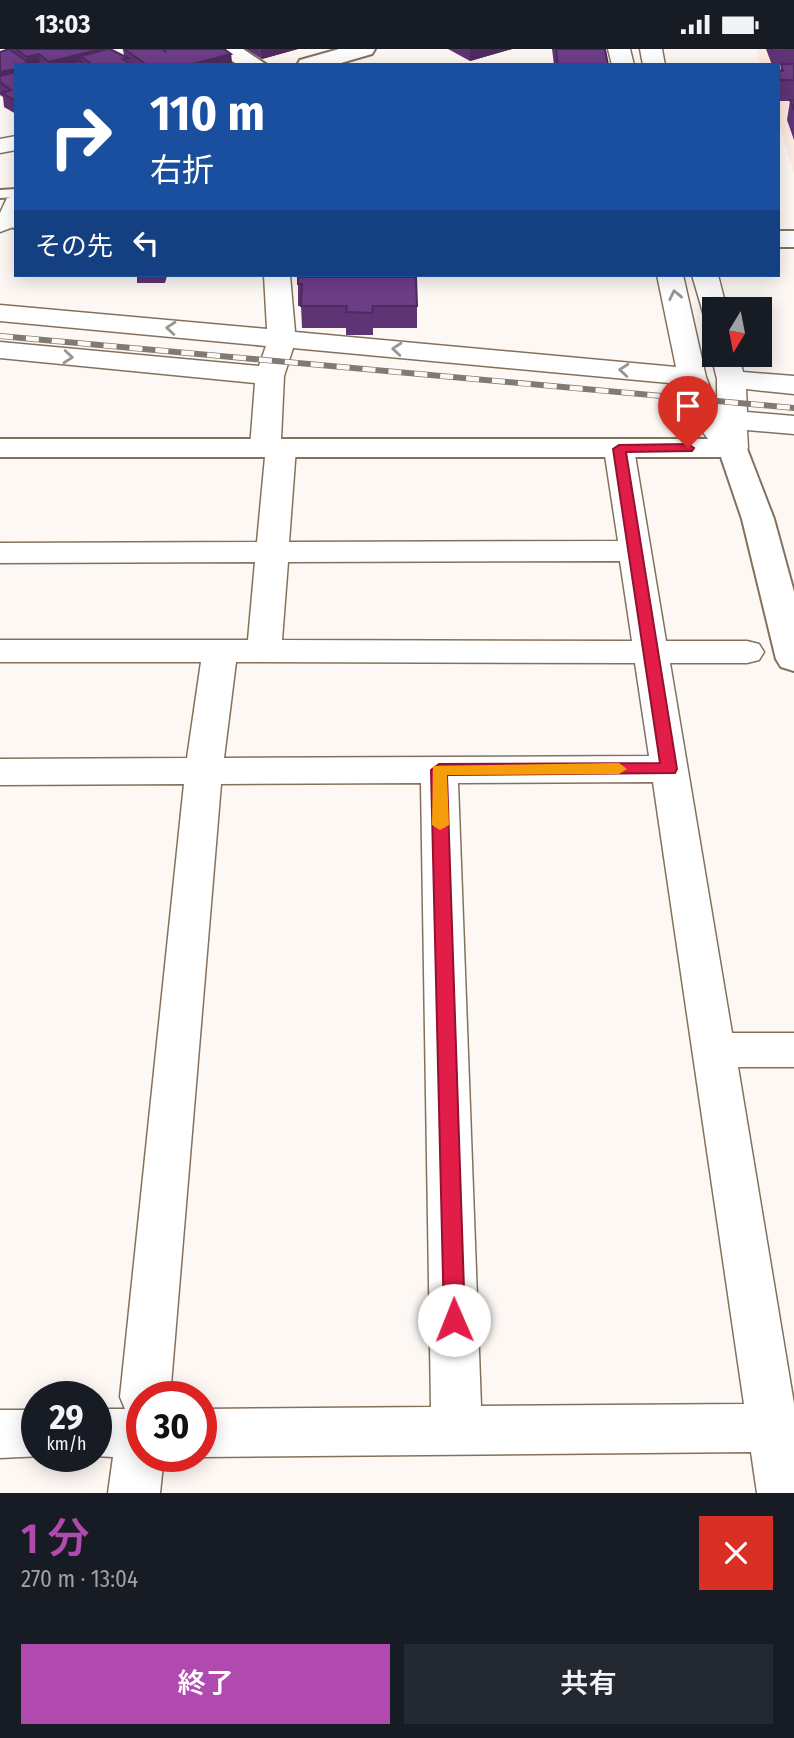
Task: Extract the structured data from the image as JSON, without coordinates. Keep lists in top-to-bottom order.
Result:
{
  "north": "bottom",
  "page": {
    "status": "13:03",
    "turn": ["110 m", "右折"],
    "then": "その先",
    "speed": "29 km/h",
    "limit": "30",
    "heading": ["1 分", "270 m · 13:04"],
    "buttons": ["終了", "共有"]
  }
}
